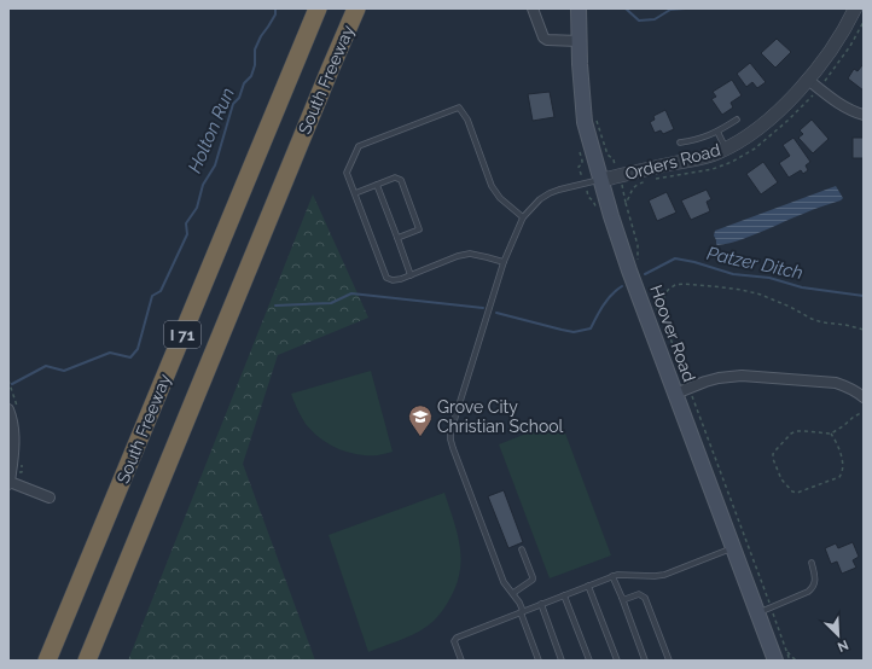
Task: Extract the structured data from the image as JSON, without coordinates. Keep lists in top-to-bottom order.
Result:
{
  "streets": {
    "highway": ["South Freeway", "I 71"],
    "main road": ["Hoover Road"],
    "street": ["Orders Road"]
  },
  "crossings": [
    ["Orders Road", "Hoover Road"]
  ],
  "water": ["Holton Run", "Patzer Ditch"],
  "places": {
    "school or university": ["Grove City Christian School"]
  },
  "north": "bottom right"
}
